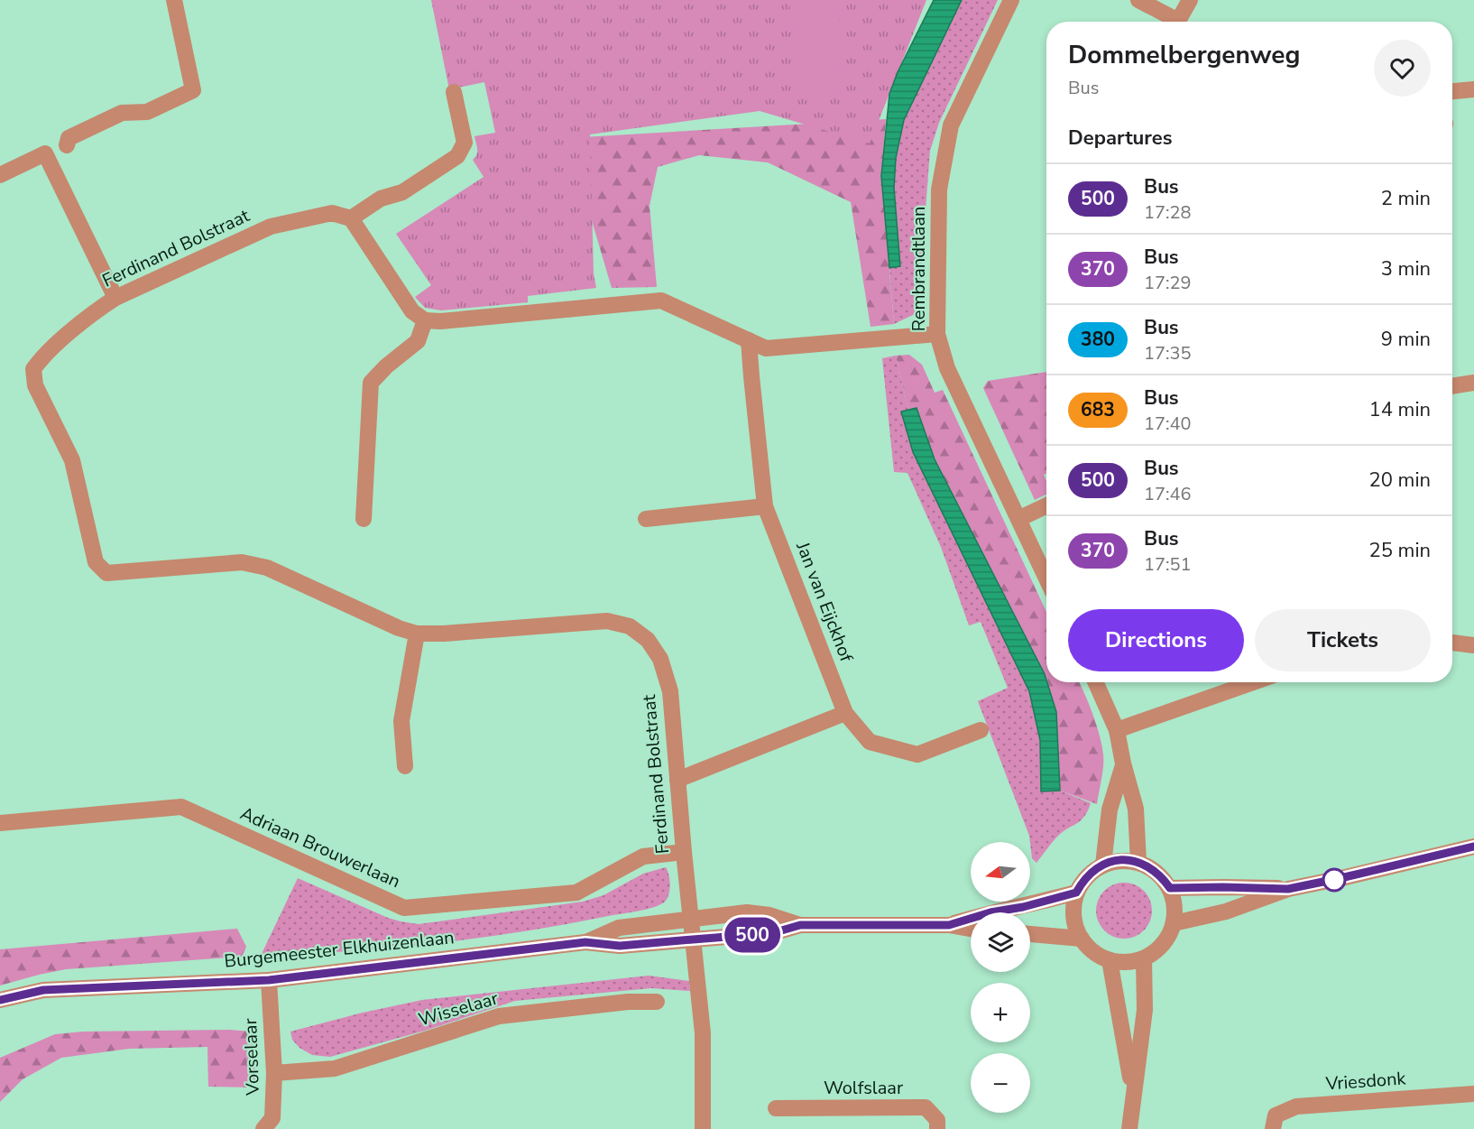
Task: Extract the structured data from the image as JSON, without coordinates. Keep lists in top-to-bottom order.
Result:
{
  "streets": {
    "street": [
      "Ferdinand Bolstraat",
      "Rembrandtlaan",
      "Jan van Eijckhof",
      "Adriaan Brouwerlaan",
      "Burgemeester Elkhuizenlaan",
      "Wisselaar",
      "Vorselaar",
      "Vriesdonk",
      "Wolfslaar"
    ]
  },
  "crossings": [
    ["Ferdinand Bolstraat", "Adriaan Brouwerlaan"],
    ["Ferdinand Bolstraat", "Burgemeester Elkhuizenlaan"],
    ["Burgemeester Elkhuizenlaan", "Vorselaar"],
    ["Wisselaar", "Vorselaar"]
  ],
  "lines": ["bus line 500"],
  "north": "left",
  "page": {
    "on_map": "500",
    "heading": [
      ["Dommelbergenweg", "Bus"],
      "Departures"
    ],
    "list": [
      {
        "mark": "500",
        "name": "Bus",
        "note": "17:28",
        "value": "2 min"
      },
      {
        "mark": "370",
        "name": "Bus",
        "note": "17:29",
        "value": "3 min"
      },
      {
        "mark": "380",
        "name": "Bus",
        "note": "17:35",
        "value": "9 min"
      },
      {
        "mark": "683",
        "name": "Bus",
        "note": "17:40",
        "value": "14 min"
      },
      {
        "mark": "500",
        "name": "Bus",
        "note": "17:46",
        "value": "20 min"
      },
      {
        "mark": "370",
        "name": "Bus",
        "note": "17:51",
        "value": "25 min"
      }
    ],
    "buttons": ["Directions", "Tickets"],
    "map_buttons": ["+", "−"]
  }
}
